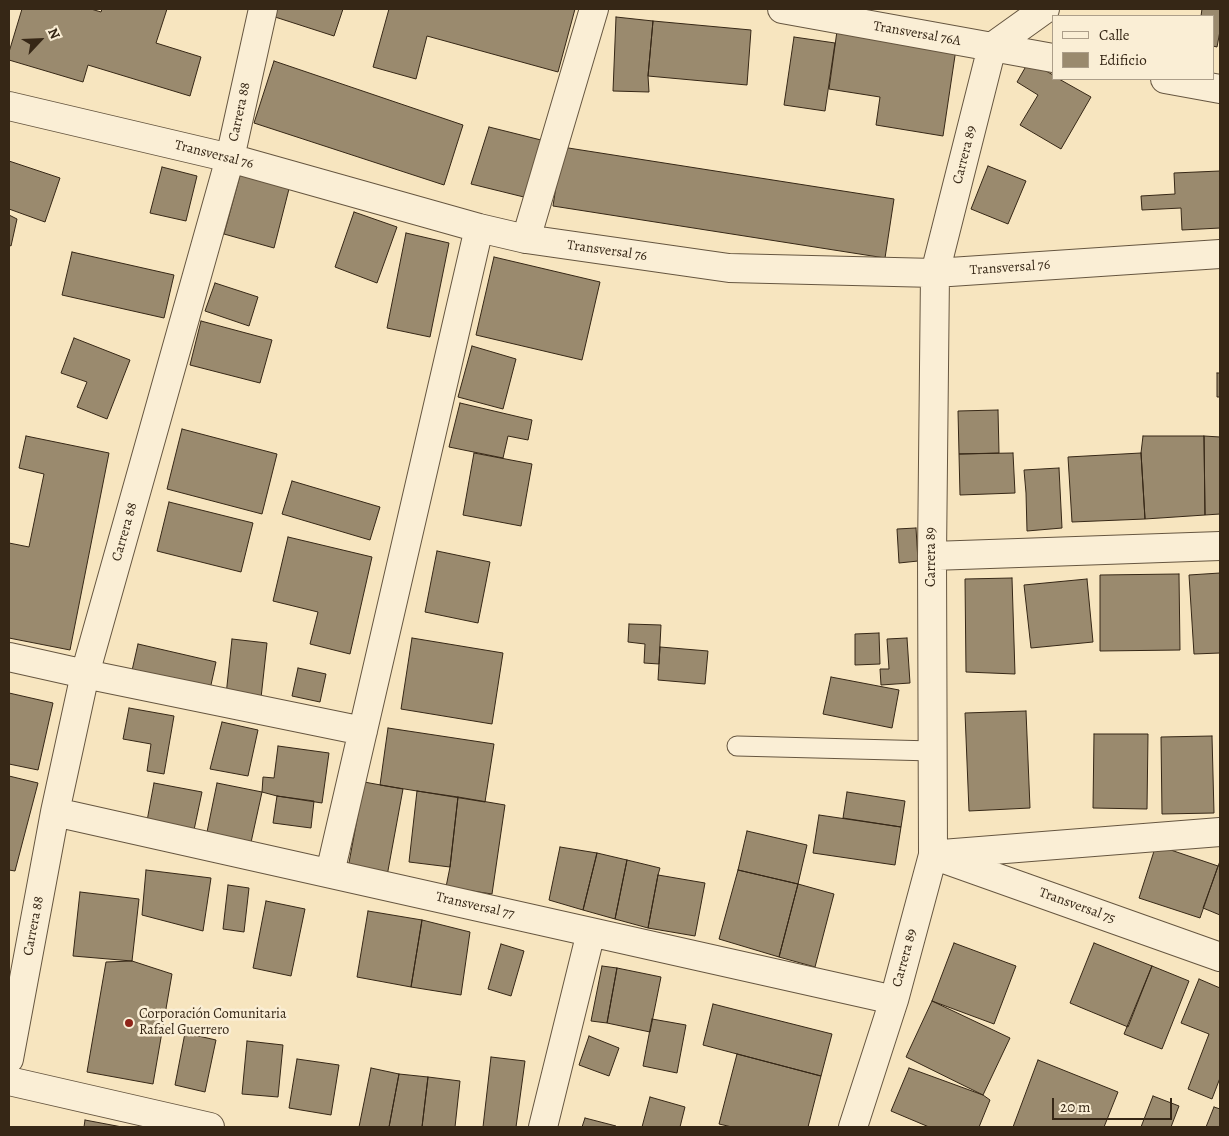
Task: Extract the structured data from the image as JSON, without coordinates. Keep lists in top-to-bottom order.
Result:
{
  "streets": {
    "street": [
      "Transversal 76A",
      "Carrera 88",
      "Transversal 76",
      "Carrera 89",
      "Transversal 77",
      "Transversal 75"
    ]
  },
  "crossings": [
    ["Transversal 76A", "Carrera 89"],
    ["Carrera 88", "Transversal 76"],
    ["Carrera 88", "Transversal 77"],
    ["Transversal 76", "Carrera 89"],
    ["Carrera 89", "Transversal 77"],
    ["Carrera 89", "Transversal 75"]
  ],
  "places": ["Corporación Comunitaria Rafael Guerrero"],
  "legend": ["Calle", "Edificio"],
  "scale_bar": "20 m",
  "north": "top right"
}
